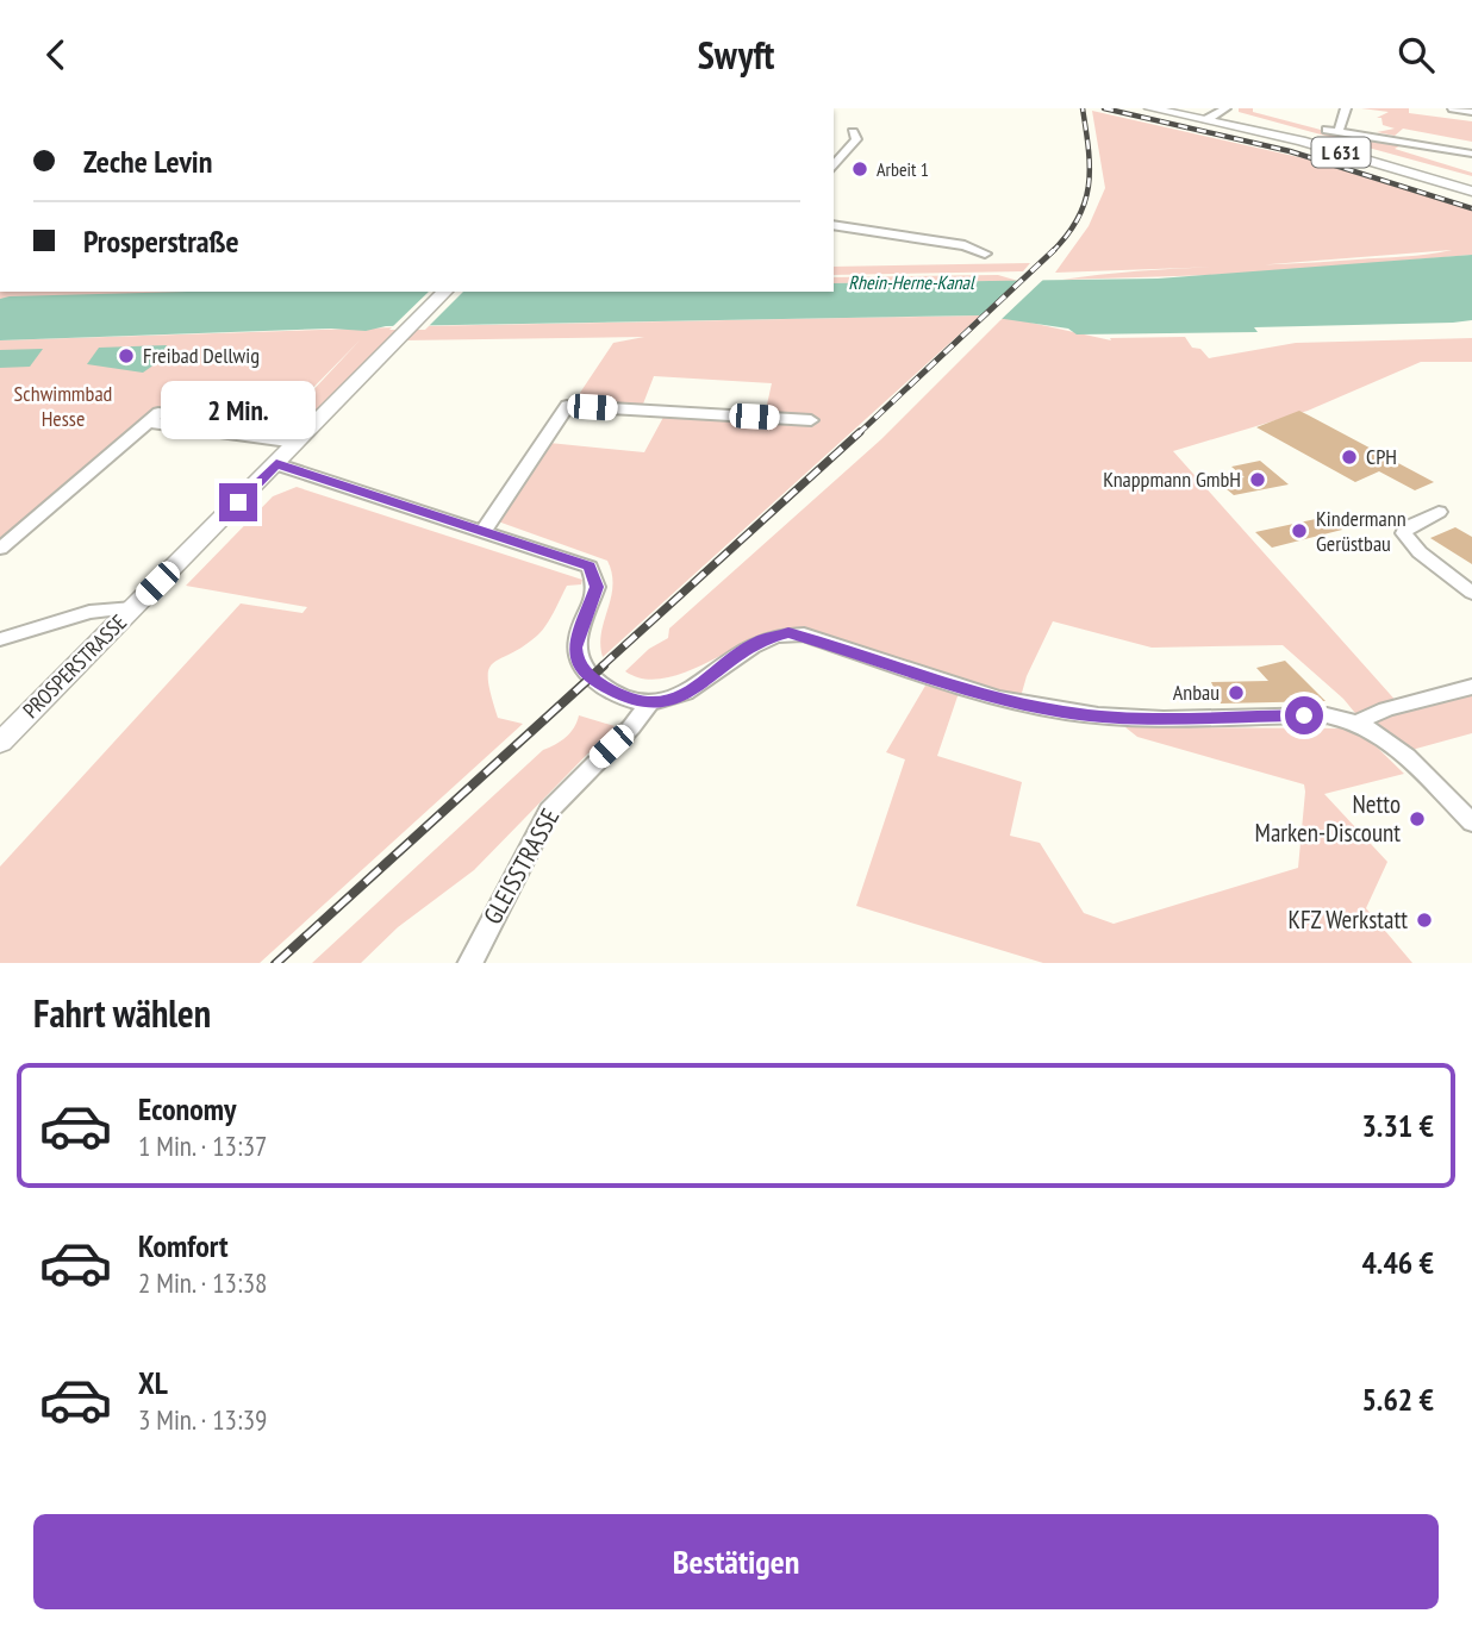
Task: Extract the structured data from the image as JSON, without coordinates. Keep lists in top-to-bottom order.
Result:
{
  "streets": {
    "main road": ["L 631", "PROSPERSTRASSE"],
    "street": ["GLEISSTRASSE"]
  },
  "water": ["Rhein-Herne-Kanal"],
  "parks": ["Schwimmbad Hesse"],
  "places": [
    "Arbeit 1",
    "Freibad Dellwig",
    "CPH",
    "Knappmann GmbH",
    "Kindermann Gerüstbau",
    "Anbau",
    "Netto Marken-Discount",
    "KFZ Werkstatt"
  ],
  "page": {
    "header": "Swyft",
    "banner": ["Zeche Levin", "Prosperstraße"],
    "bubble": "2 Min.",
    "heading": "Fahrt wählen",
    "list": [
      {
        "name": "Economy",
        "note": "1 Min. · 13:37",
        "value": "3.31 €"
      },
      {
        "name": "Komfort",
        "note": "2 Min. · 13:38",
        "value": "4.46 €"
      },
      {
        "name": "XL",
        "note": "3 Min. · 13:39",
        "value": "5.62 €"
      }
    ],
    "buttons": "Bestätigen"
  }
}
